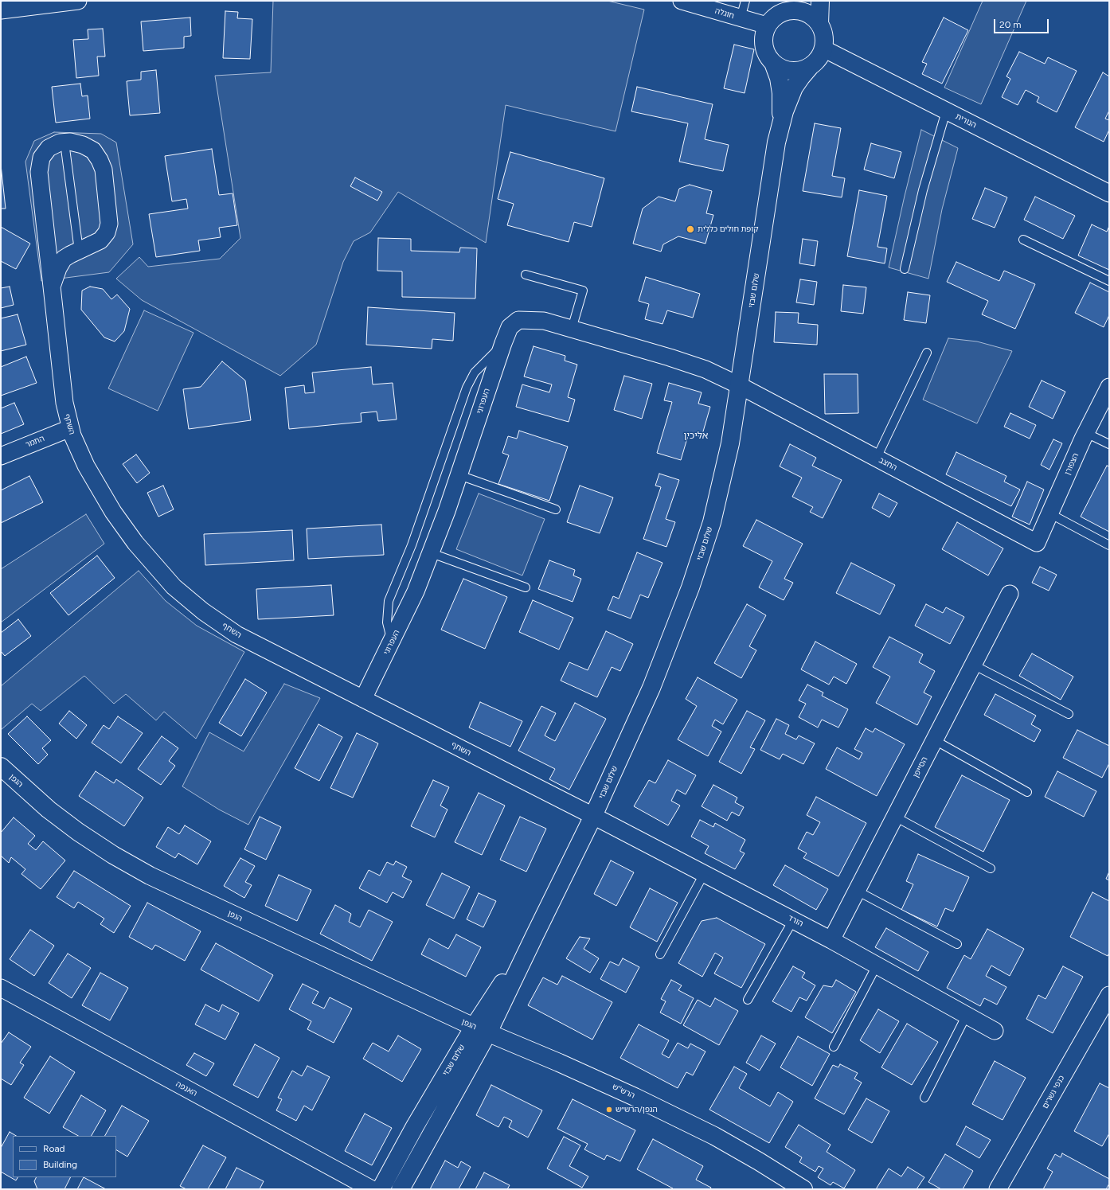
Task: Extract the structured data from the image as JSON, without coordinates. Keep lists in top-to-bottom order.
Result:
{
  "streets": {
    "street": [
      "חוגלה",
      "הנורית",
      "שלום שבזי",
      "העפרוני",
      "השחף",
      "התמר",
      "החצב",
      "הצפורן",
      "הסייפן",
      "הגפן",
      "הורד",
      "האנפה",
      "הרש''ש",
      "כנפי נשרים"
    ]
  },
  "crossings": [
    ["חוגלה", "הנורית"],
    ["חוגלה", "שלום שבזי"],
    ["הנורית", "שלום שבזי"],
    ["שלום שבזי", "העפרוני"],
    ["שלום שבזי", "השחף"],
    ["שלום שבזי", "החצב"],
    ["שלום שבזי", "הגפן"],
    ["שלום שבזי", "הורד"],
    ["שלום שבזי", "הרש''ש"],
    ["העפרוני", "השחף"],
    ["העפרוני", "החצב"],
    ["השחף", "התמר"],
    ["השחף", "הורד"],
    ["החצב", "הצפורן"],
    ["הסייפן", "הורד"],
    ["הגפן", "הרש''ש"]
  ],
  "districts": ["אליכין"],
  "places": ["קופת חולים כללית", "הגפן/הרש״ש"],
  "legend": ["Road", "Building"],
  "scale_bar": "20 m"
}
